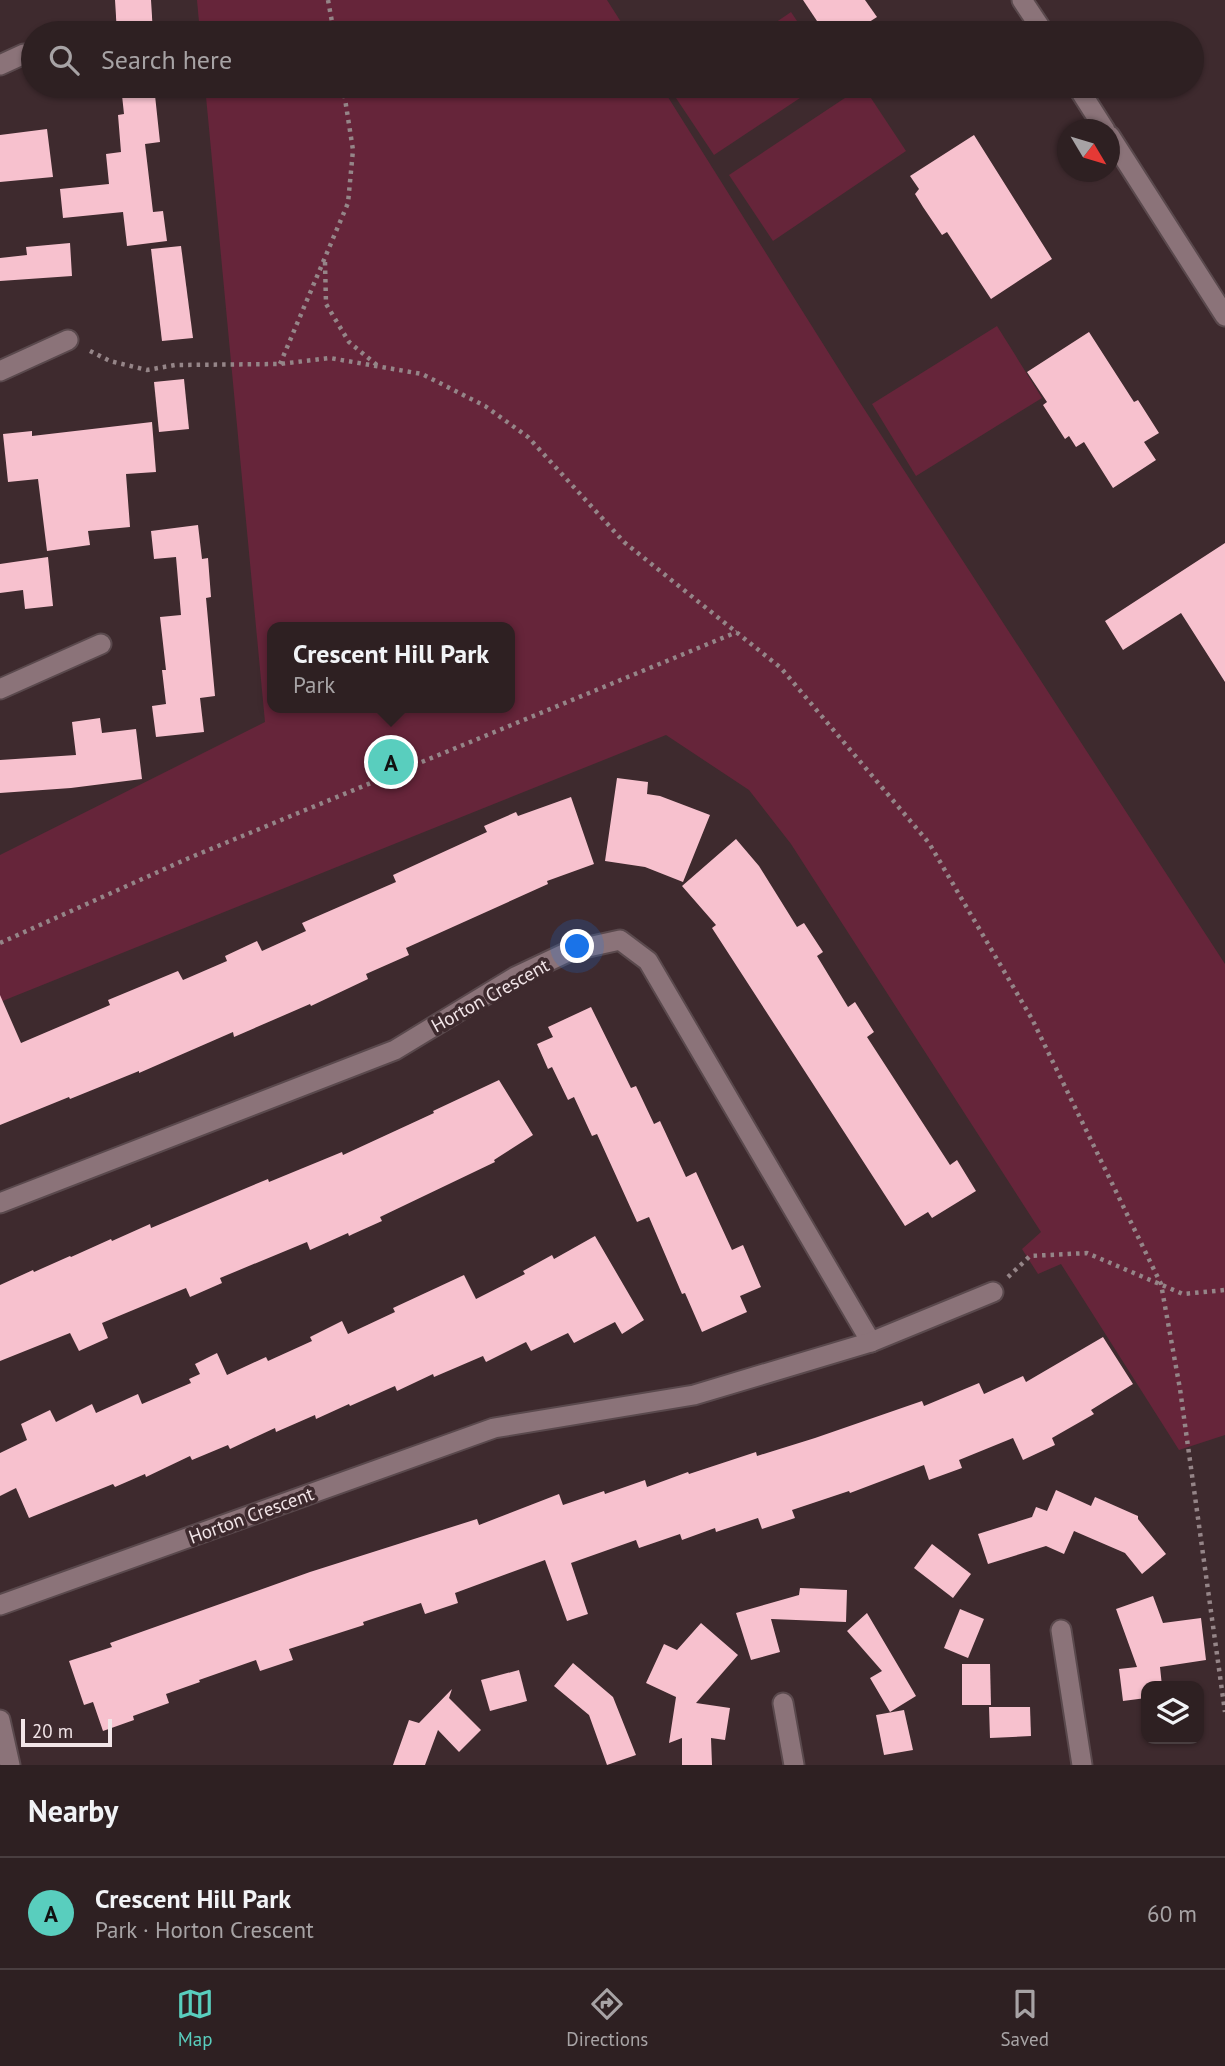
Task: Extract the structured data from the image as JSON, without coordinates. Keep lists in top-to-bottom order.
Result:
{
  "streets": {
    "street": ["Horton Crescent"]
  },
  "scale_bar": "20 m",
  "north": "bottom right",
  "page": {
    "search": "Search here",
    "popup": ["Crescent Hill Park", "Park"],
    "pins": "A",
    "scale": "20 m",
    "heading": "Nearby",
    "list": [
      {
        "mark": "A",
        "name": "Crescent Hill Park",
        "note": "Park · Horton Crescent",
        "value": "60 m"
      }
    ],
    "nav": ["Map", "Directions", "Saved"]
  }
}
